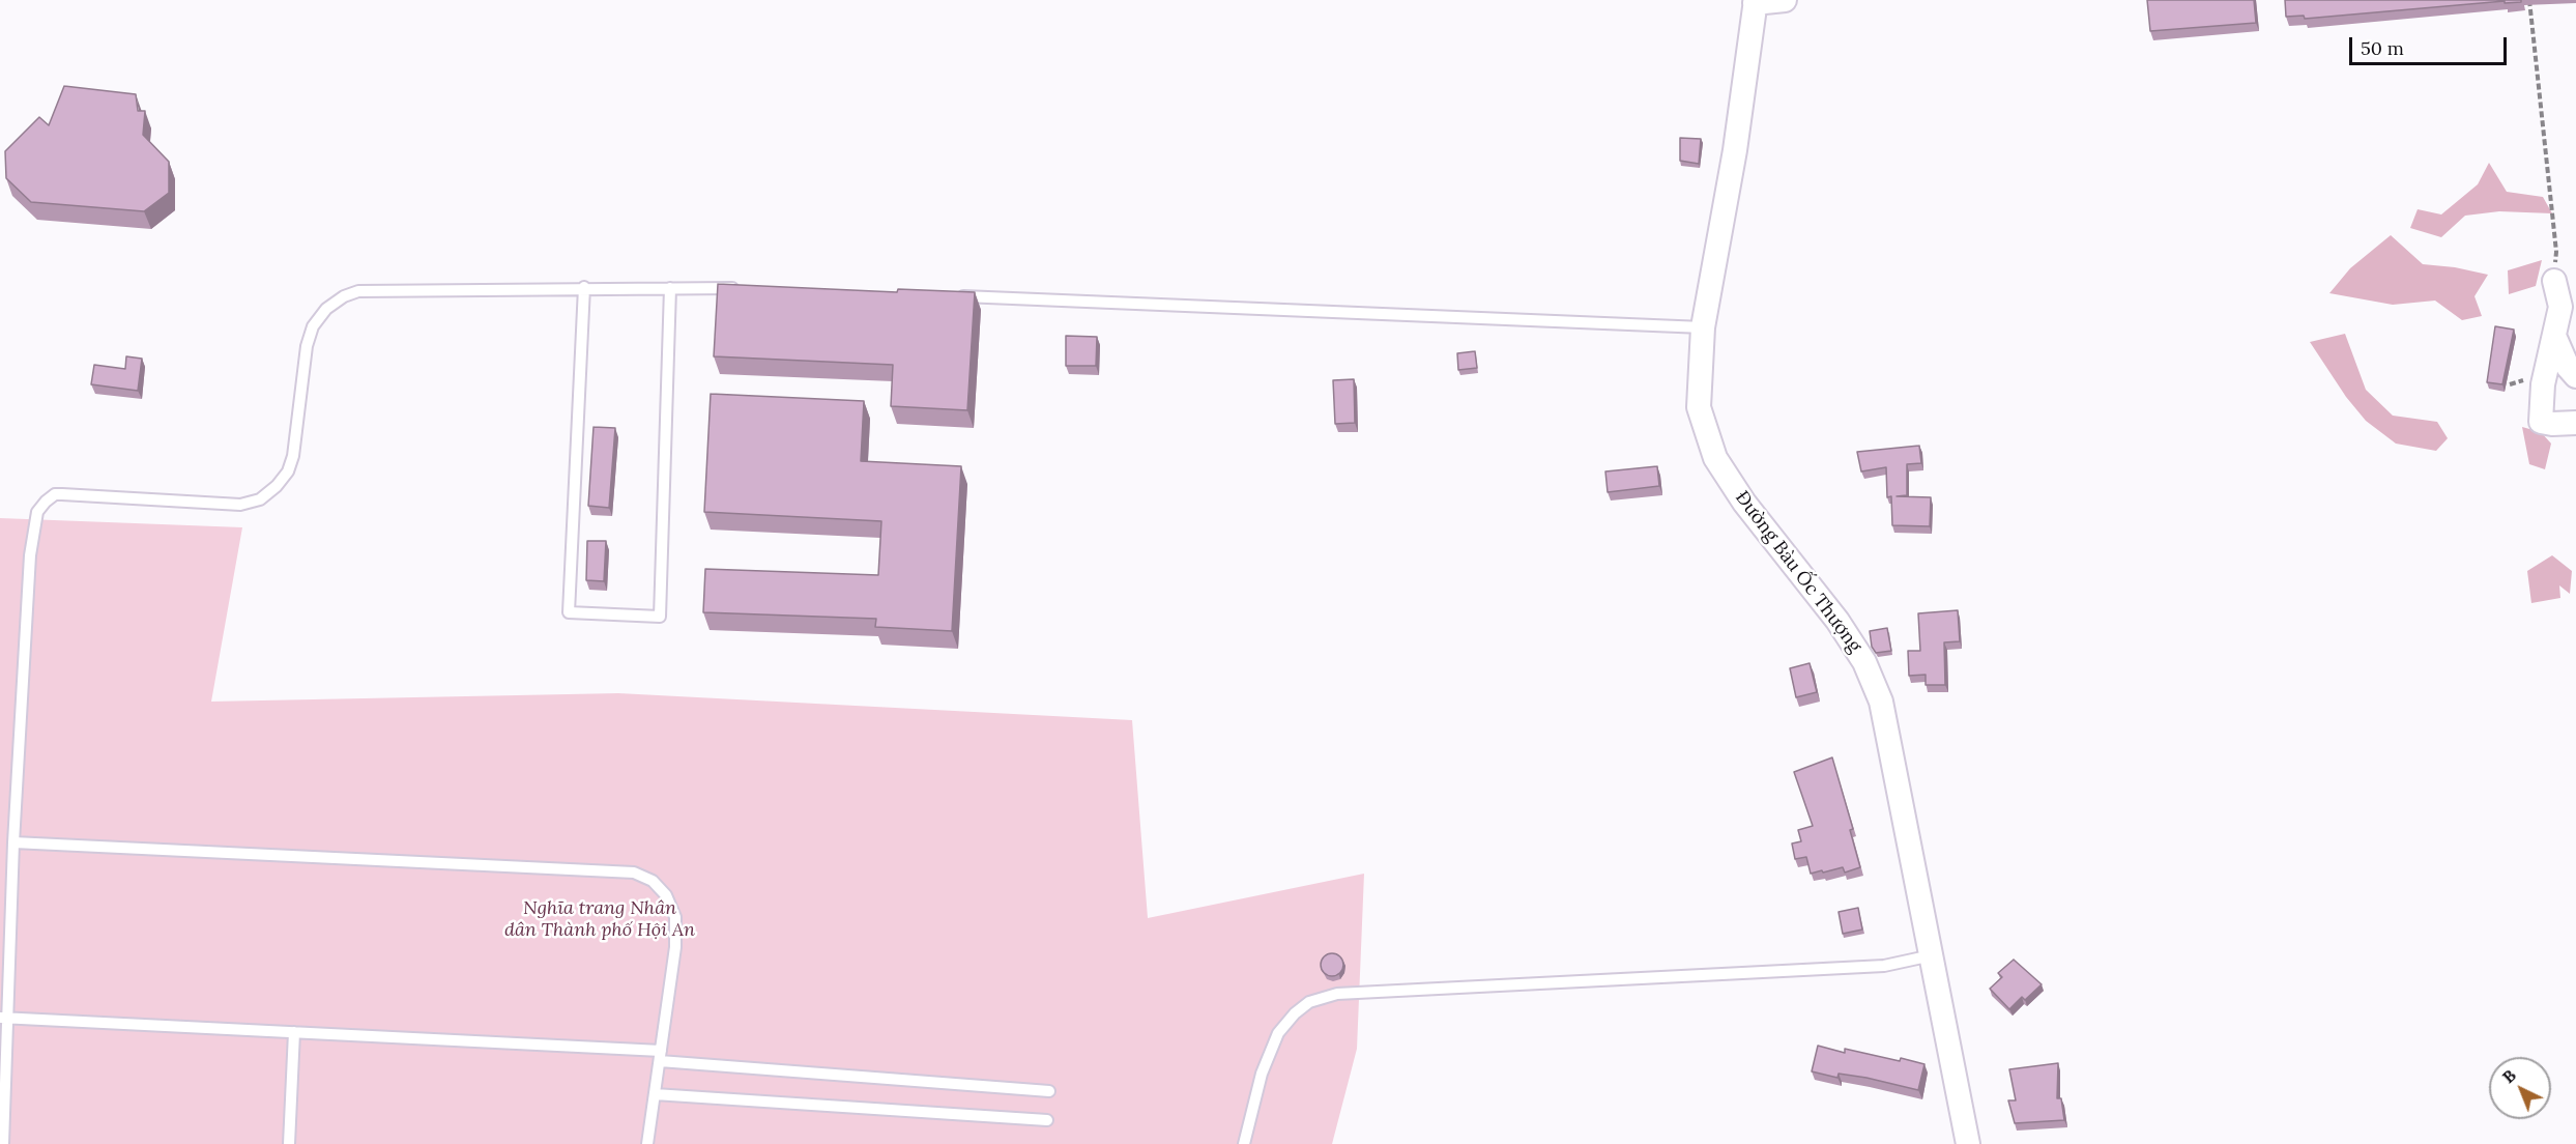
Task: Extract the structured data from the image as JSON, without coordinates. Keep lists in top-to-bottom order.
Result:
{
  "streets": {
    "street": ["Đường Bàu Ốc Thượng"]
  },
  "parks": ["Nghĩa trang Nhân dân Thành phố Hội An"],
  "scale_bar": "50 m",
  "north": "top left"
}
